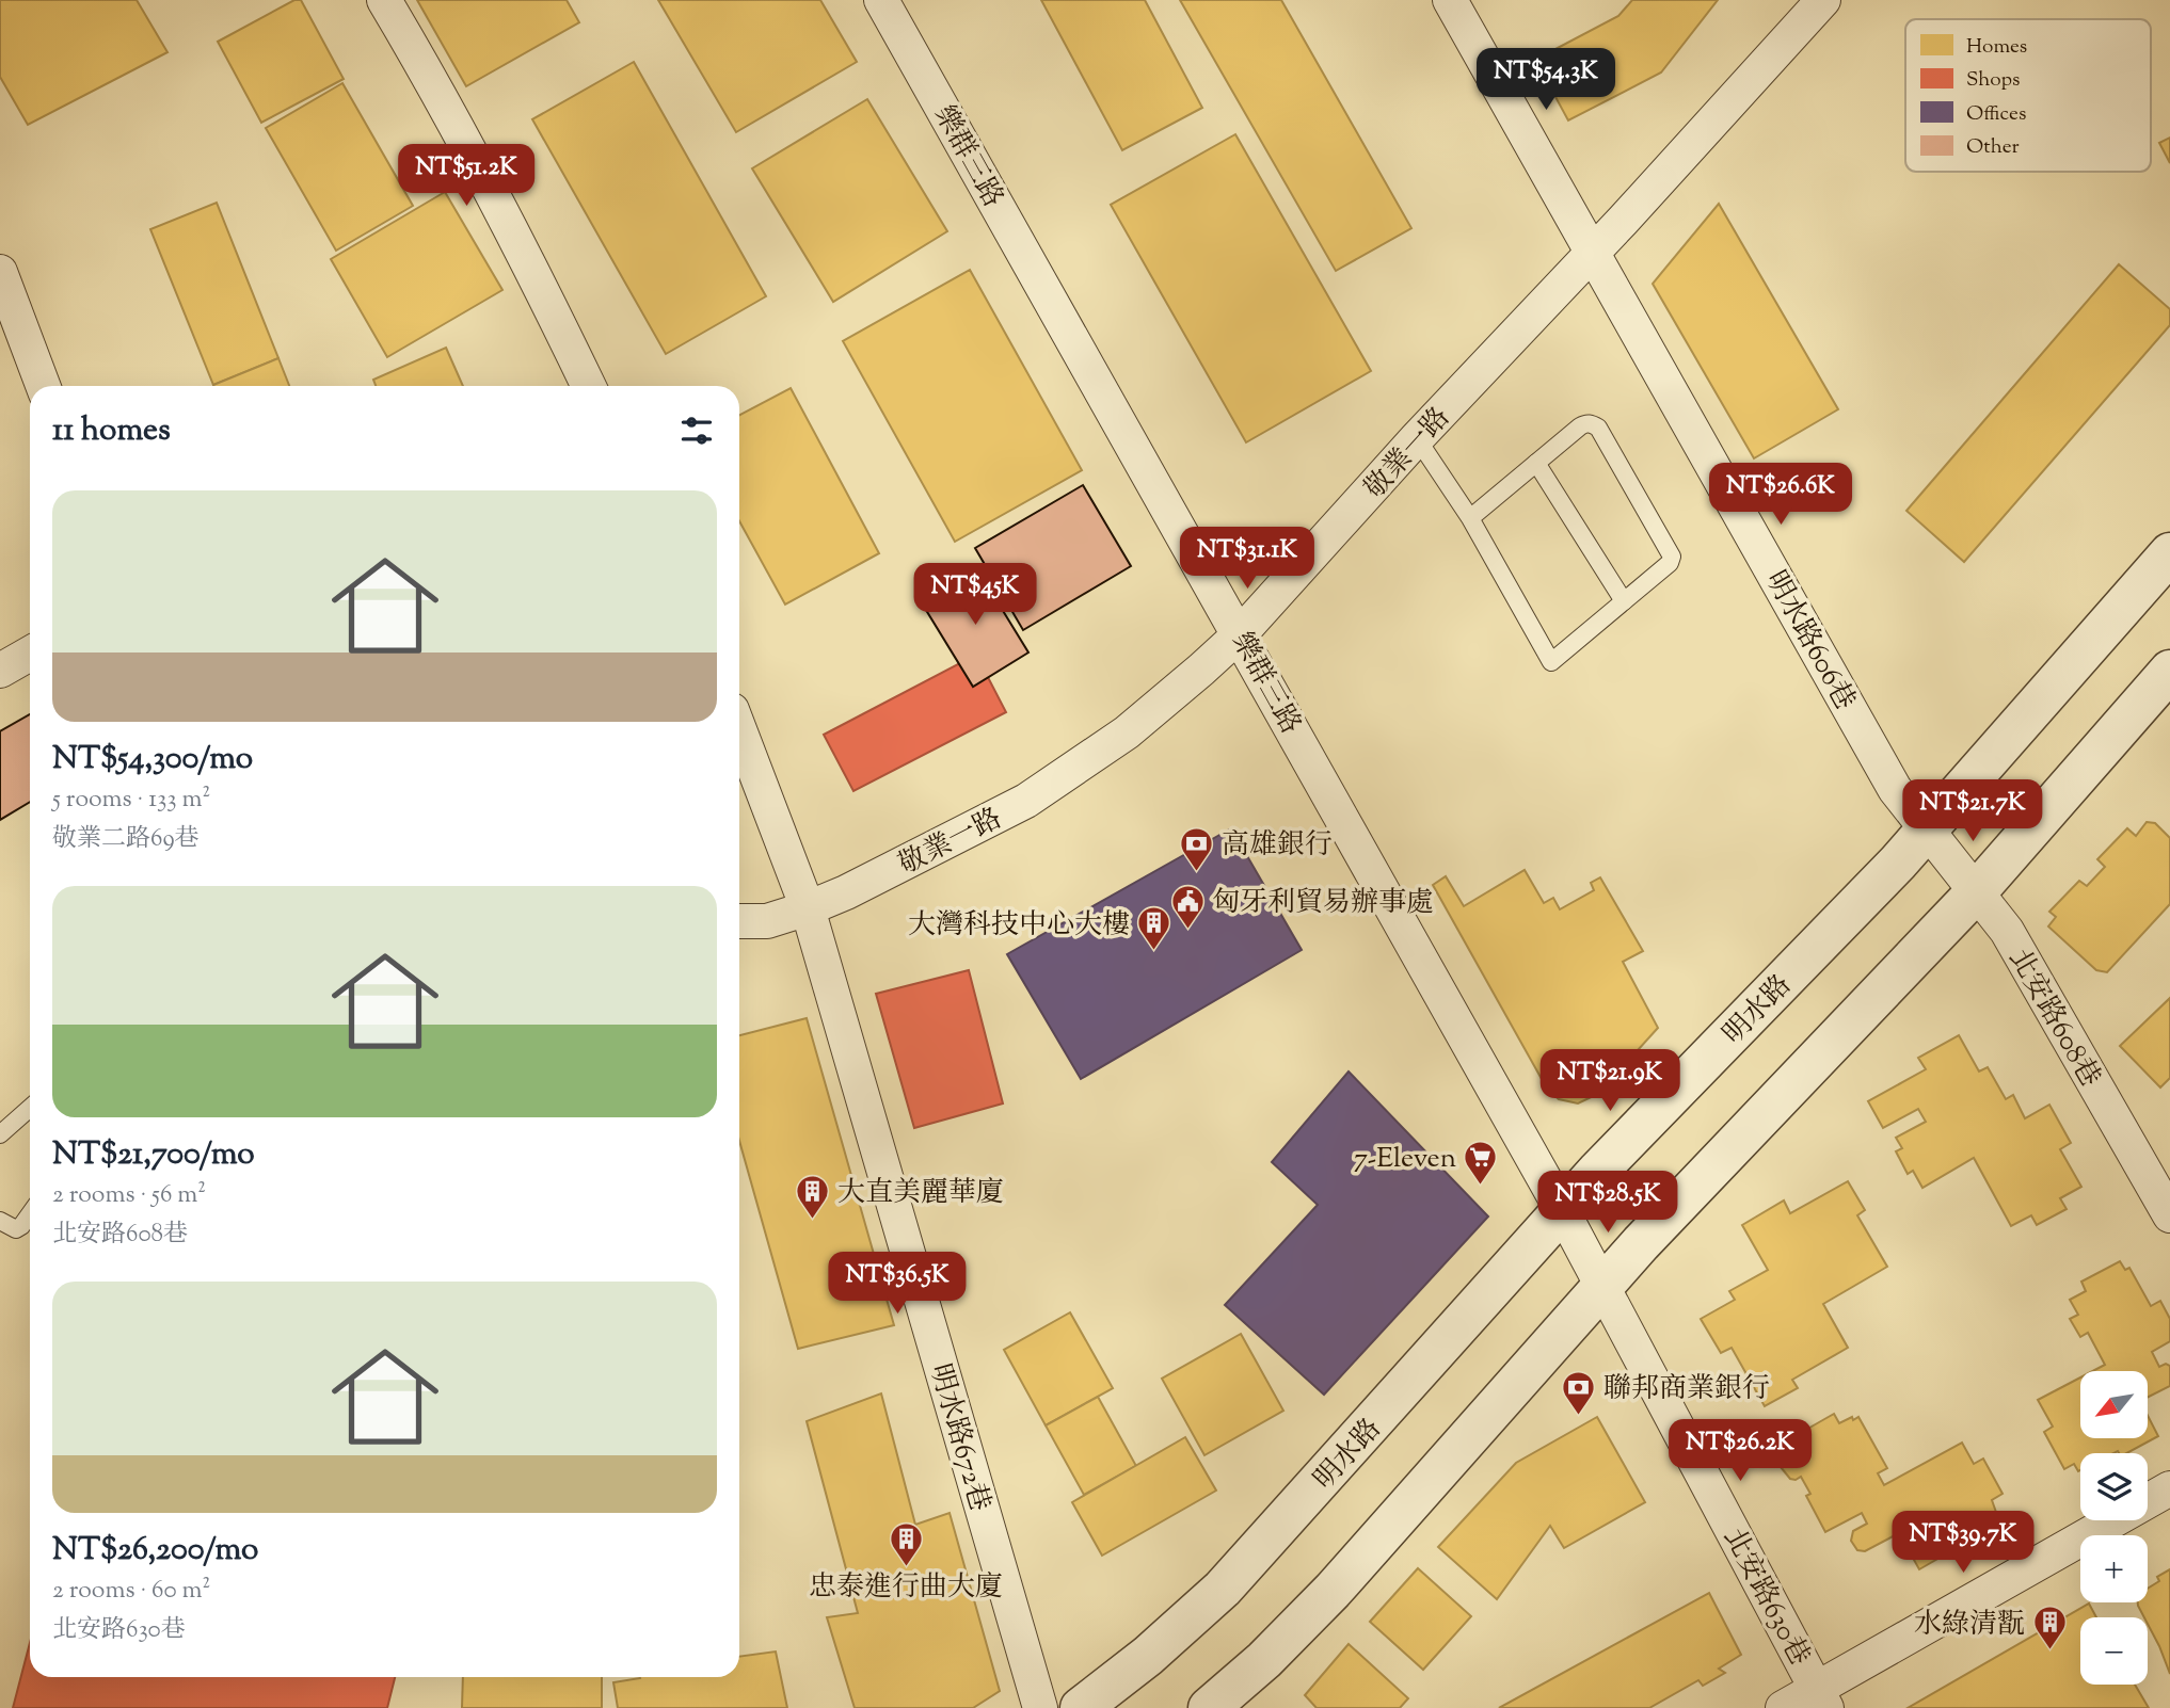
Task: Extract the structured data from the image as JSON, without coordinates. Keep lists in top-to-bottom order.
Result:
{
  "streets": {
    "street": [
      "樂群三路",
      "敬業一路",
      "明水路606巷",
      "明水路",
      "北安路608巷",
      "明水路672巷",
      "北安路630巷"
    ]
  },
  "crossings": [
    ["樂群三路", "敬業一路"],
    ["樂群三路", "明水路"],
    ["樂群三路", "北安路630巷"],
    ["敬業一路", "明水路606巷"],
    ["敬業一路", "明水路672巷"],
    ["明水路606巷", "明水路"],
    ["明水路606巷", "北安路608巷"],
    ["明水路", "北安路608巷"]
  ],
  "places": {
    "bank": ["高雄銀行", "聯邦商業銀行"],
    "public building": ["匈牙利貿易辦事處"],
    "building": [
      "大灣科技中心大樓",
      "大直美麗華廈",
      "忠泰進行曲大廈",
      "水綠清翫"
    ],
    "supermarket": ["7-Eleven"]
  },
  "legend": [
    "Homes",
    "Shops",
    "Offices",
    "Other"
  ],
  "north": "bottom left",
  "page": {
    "price": [
      "NT$54.3K",
      "NT$51.2K",
      "NT$26.6K",
      "NT$31.1K",
      "NT$45K",
      "NT$21.7K",
      "NT$21.9K",
      "NT$28.5K",
      "NT$36.5K",
      "NT$26.2K",
      "NT$39.7K"
    ],
    "heading": "11 homes",
    "list": [
      {
        "name": "NT$54,300/mo",
        "note": "5 rooms · 133 m² · 敬業二路69巷"
      },
      {
        "name": "NT$21,700/mo",
        "note": "2 rooms · 56 m² · 北安路608巷"
      },
      {
        "name": "NT$26,200/mo",
        "note": "2 rooms · 60 m² · 北安路630巷"
      }
    ],
    "map_buttons": ["+", "−"]
  }
}
